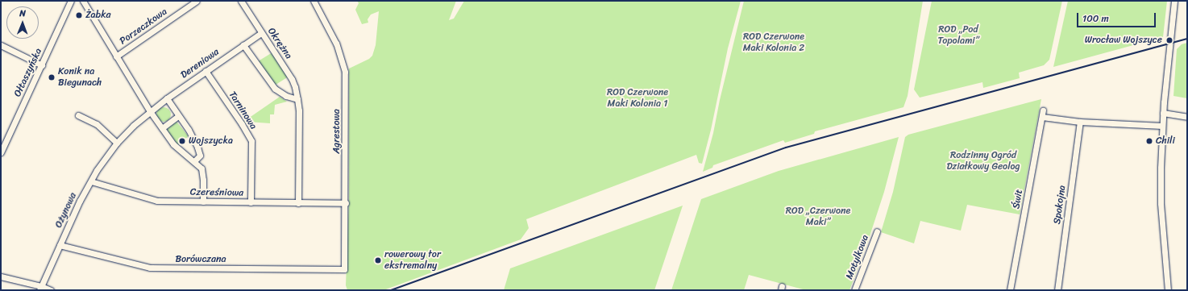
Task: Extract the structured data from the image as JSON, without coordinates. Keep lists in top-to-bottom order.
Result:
{
  "streets": {
    "street": [
      "Porzeczkowa",
      "Okrężna",
      "Dereniowa",
      "Ołtaszyńska",
      "Tarninowa",
      "Agrestowa",
      "Czereśniowa",
      "Świt",
      "Spokojna",
      "Ożynowa",
      "Motylkowa",
      "Borówczana"
    ]
  },
  "crossings": [
    ["Okrężna", "Dereniowa"],
    ["Okrężna", "Czereśniowa"],
    ["Dereniowa", "Tarninowa"],
    ["Dereniowa", "Ożynowa"],
    ["Tarninowa", "Czereśniowa"],
    ["Agrestowa", "Czereśniowa"],
    ["Agrestowa", "Borówczana"],
    ["Czereśniowa", "Ożynowa"],
    ["Ożynowa", "Borówczana"]
  ],
  "parks": [
    "ROD „Pod Topolami”",
    "ROD Czerwone Maki Kolonia 2",
    "ROD Czerwone Maki Kolonia 1",
    "Rodzinny Ogród Działkowy Geolog",
    "ROD „Czerwone Maki”"
  ],
  "places": [
    "Żabka",
    "Wrocław Wojszyce",
    "Konik na Biegunach",
    "Wojszycka",
    "Chili",
    "rowerowy tor ekstremalny"
  ],
  "scale_bar": "100 m",
  "north": "top"
}
